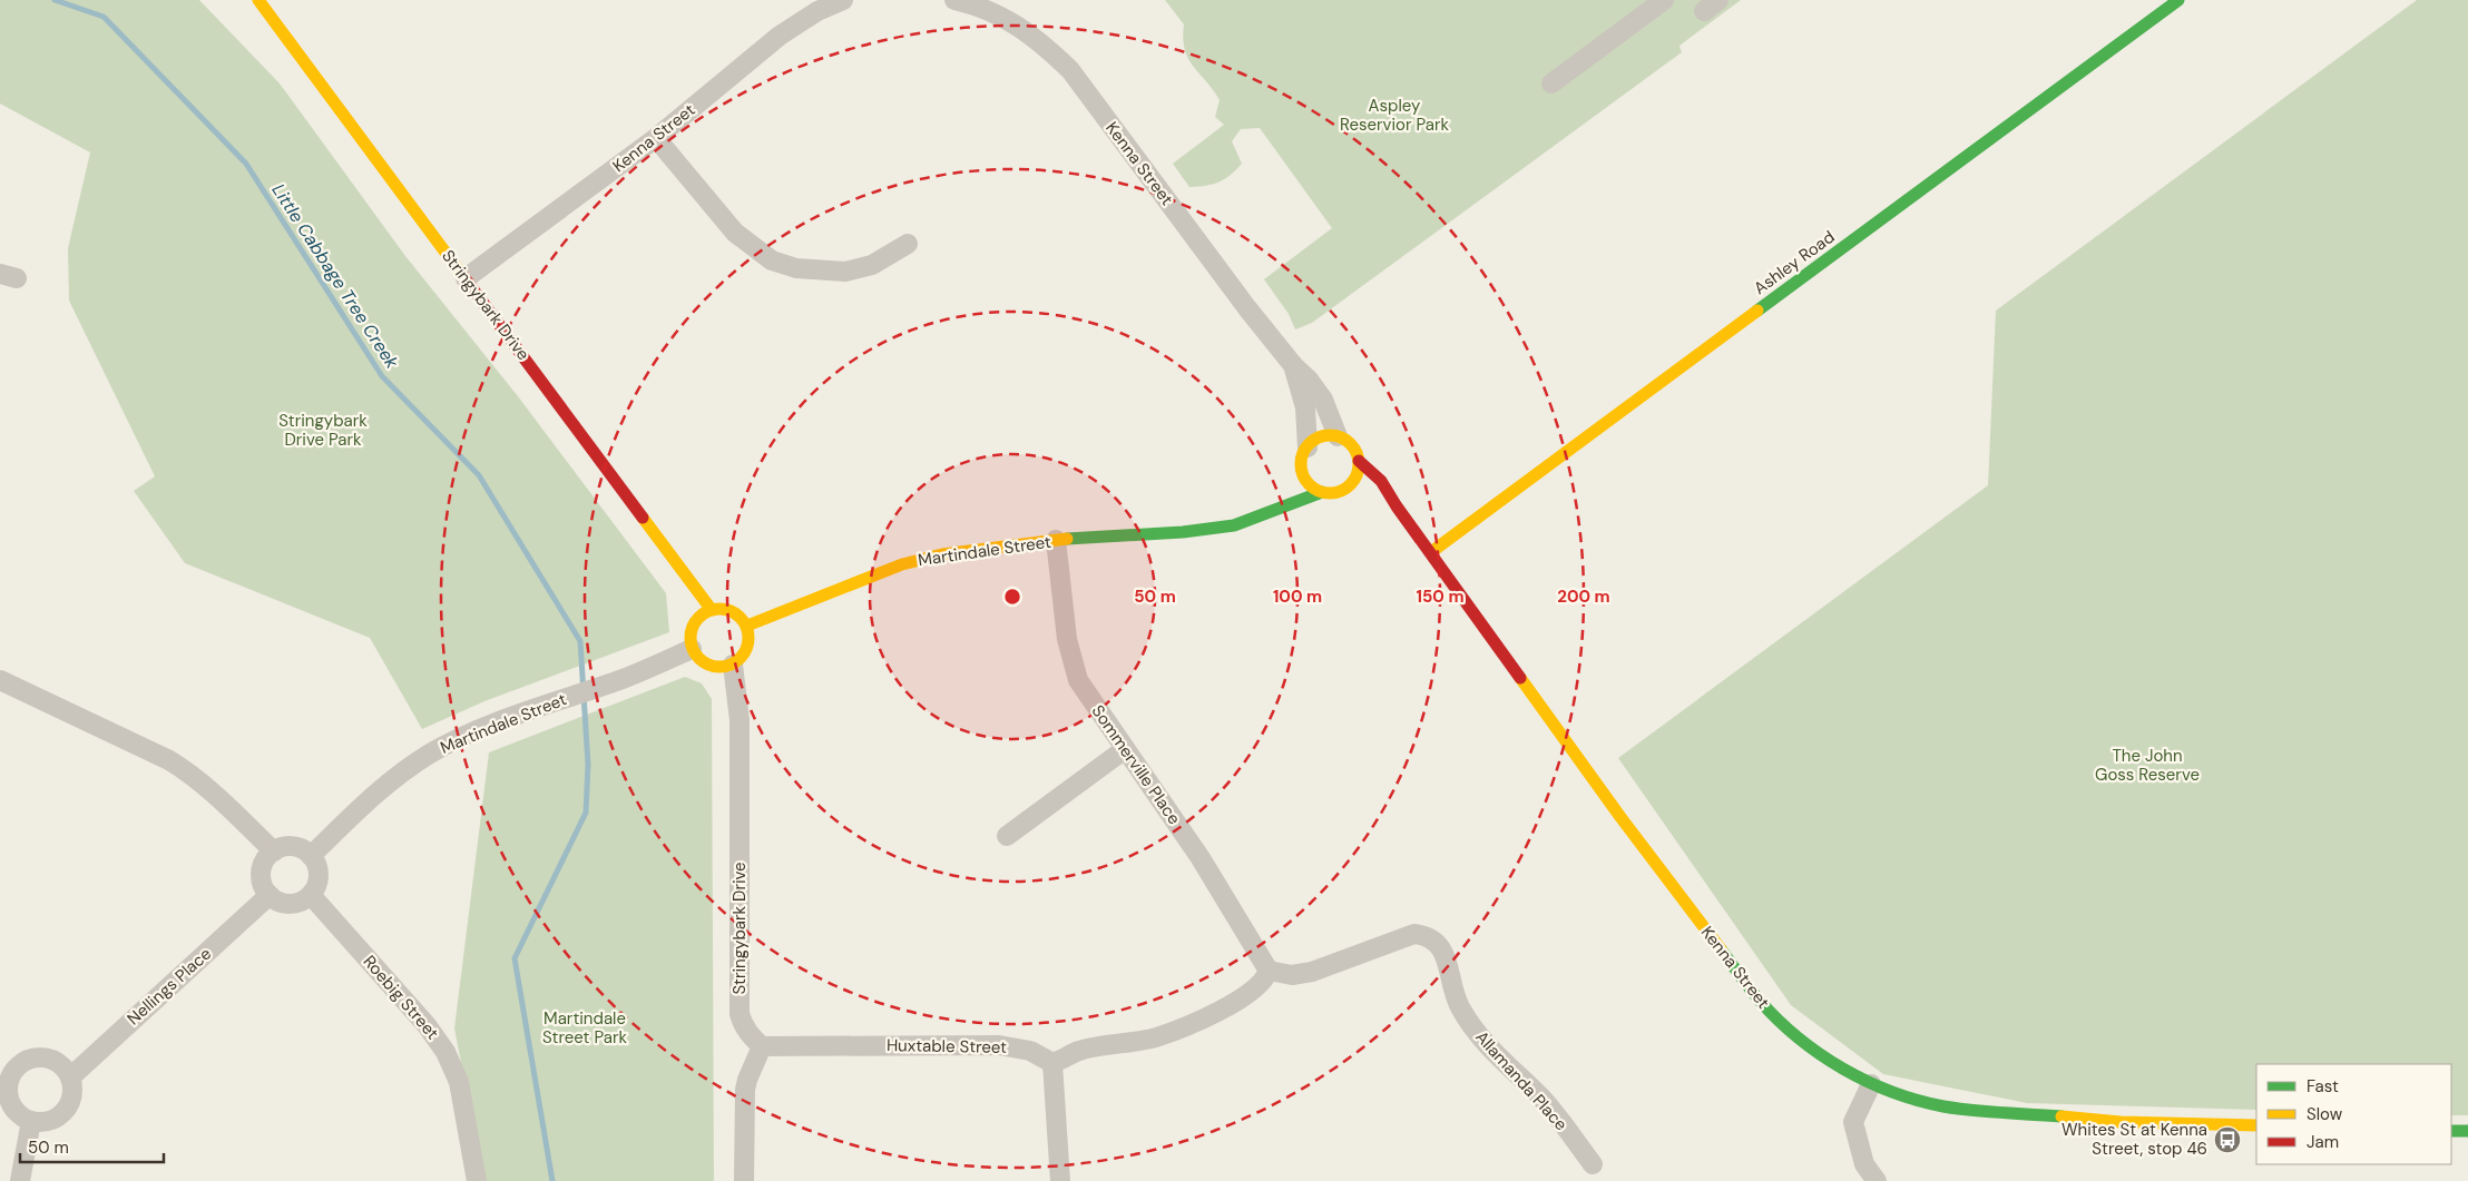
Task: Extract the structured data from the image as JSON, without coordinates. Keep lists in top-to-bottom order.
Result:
{
  "streets": {
    "street": [
      "Kenna Street",
      "Ashley Road",
      "Stringybark Drive",
      "Martindale Street",
      "Sommerville Place",
      "Nellings Place",
      "Roebig Street",
      "Huxtable Street",
      "Allamanda Place"
    ]
  },
  "crossings": [
    ["Kenna Street", "Ashley Road"],
    ["Kenna Street", "Stringybark Drive"],
    ["Kenna Street", "Martindale Street"],
    ["Stringybark Drive", "Martindale Street"],
    ["Stringybark Drive", "Huxtable Street"],
    ["Martindale Street", "Sommerville Place"],
    ["Martindale Street", "Nellings Place"],
    ["Martindale Street", "Roebig Street"],
    ["Sommerville Place", "Allamanda Place"],
    ["Nellings Place", "Roebig Street"]
  ],
  "water": ["Little Cabbage Tree Creek"],
  "parks": [
    "Aspley Reservior Park",
    "Stringybark Drive Park",
    "The John Goss Reserve",
    "Martindale Street Park"
  ],
  "places": {
    "bus stop": ["Whites St at Kenna Street, stop 46"]
  },
  "legend": ["Fast", "Slow", "Jam"],
  "scale_bar": "50 m",
  "rings": [
    "50 m",
    "100 m",
    "150 m",
    "200 m"
  ]
}
